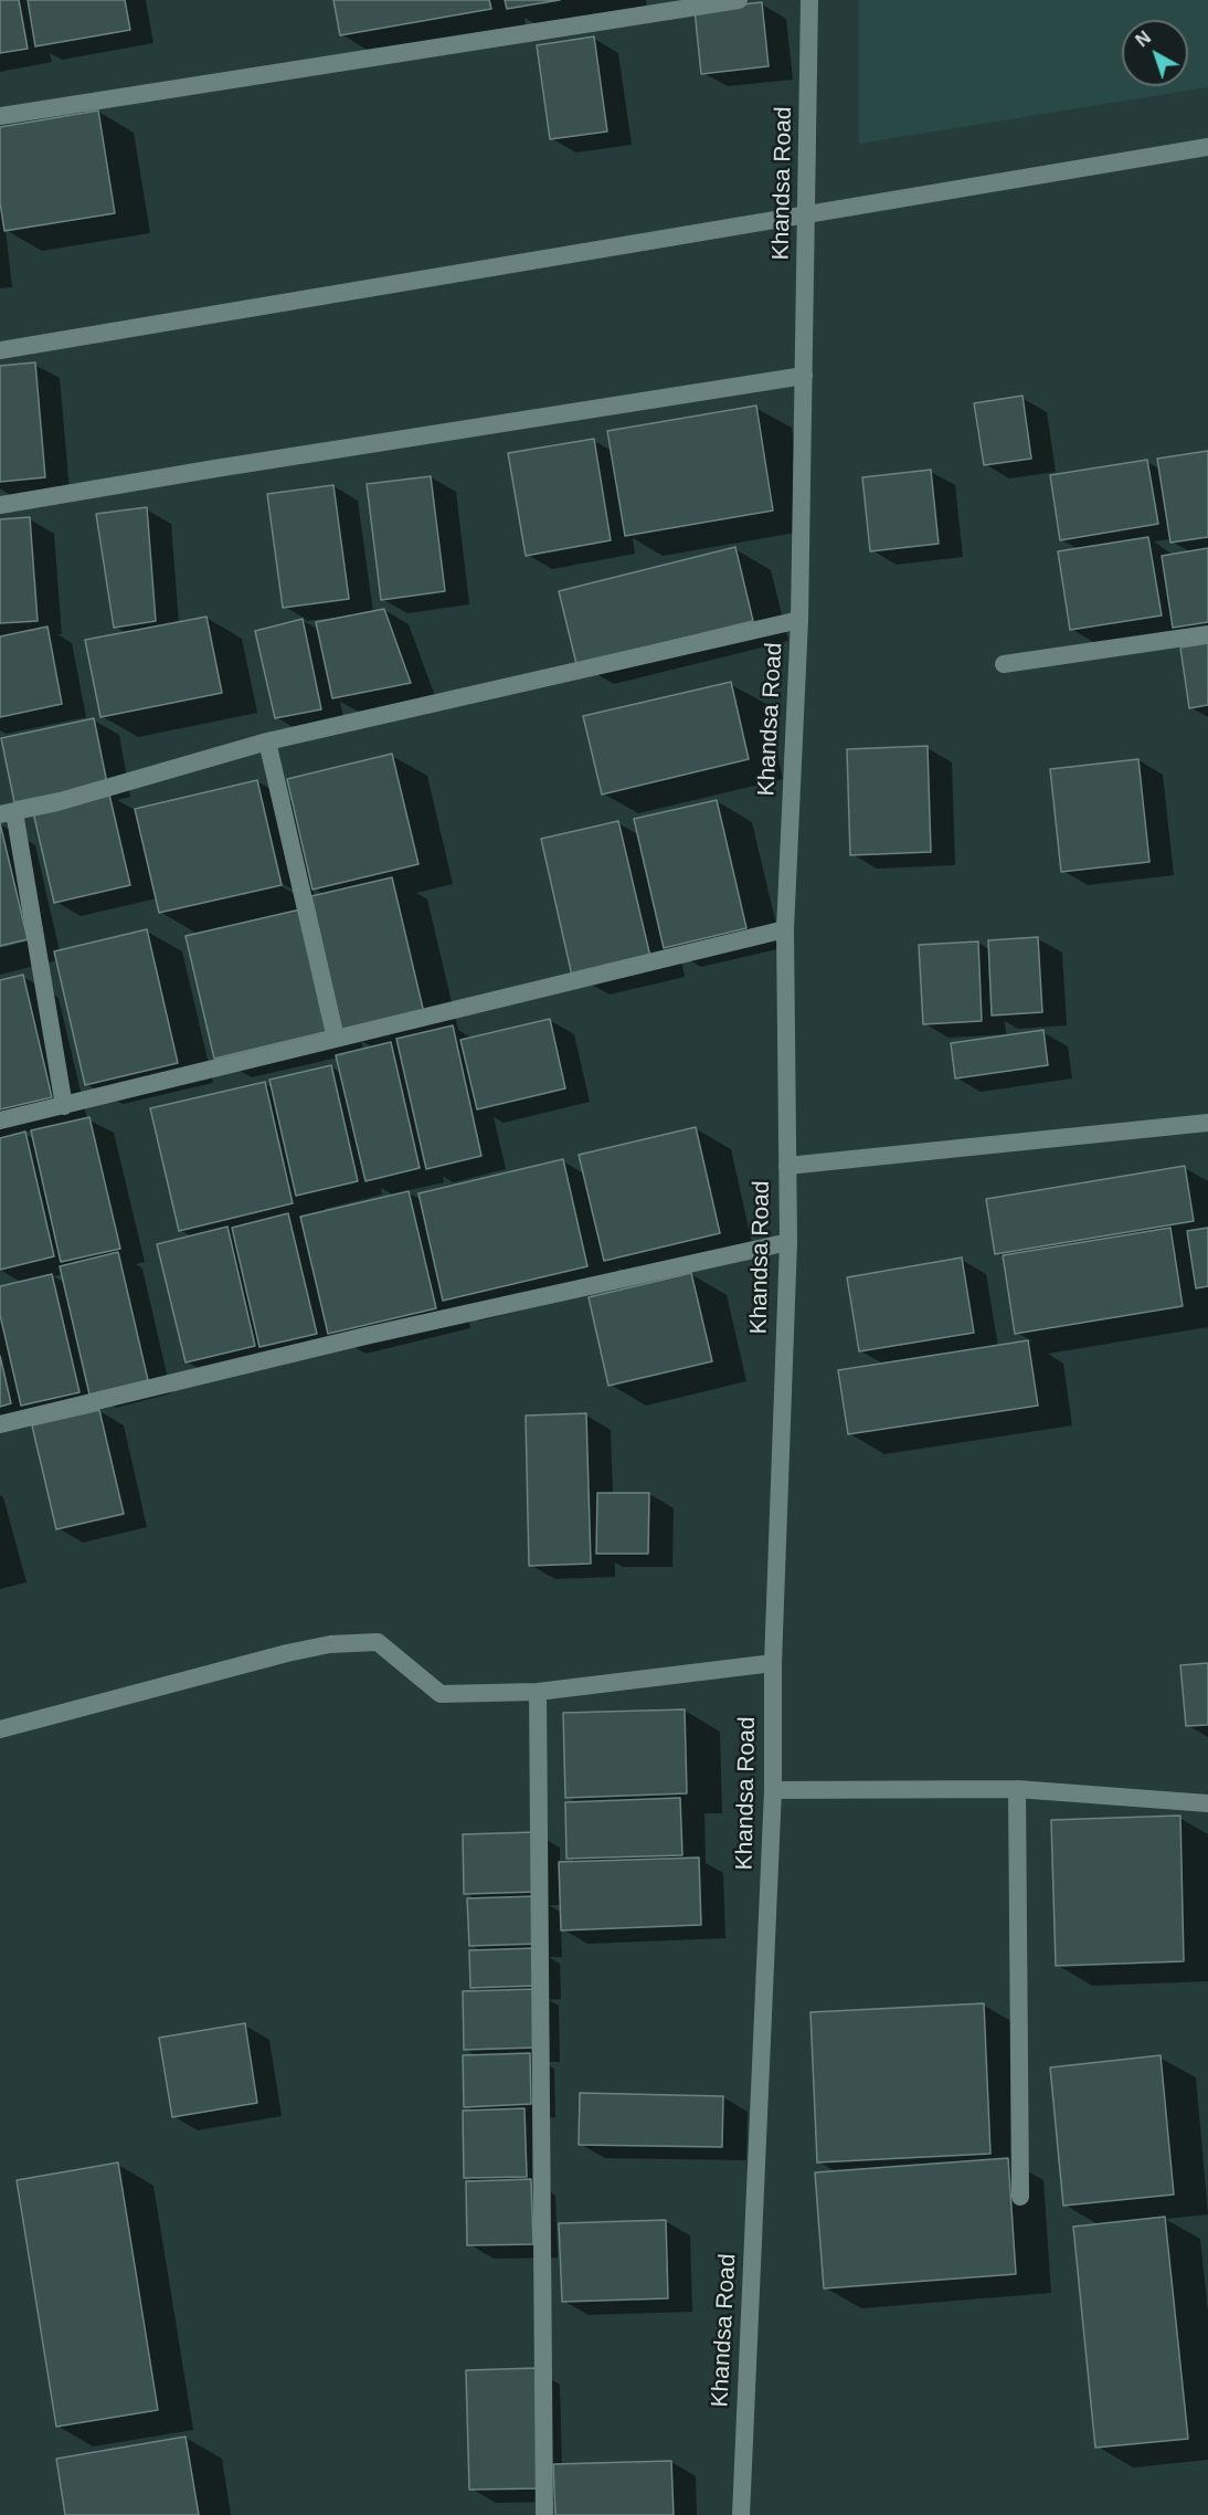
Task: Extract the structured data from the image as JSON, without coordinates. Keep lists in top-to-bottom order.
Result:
{
  "streets": {
    "street": ["Khandsa Road"]
  },
  "north": "top left"
}
